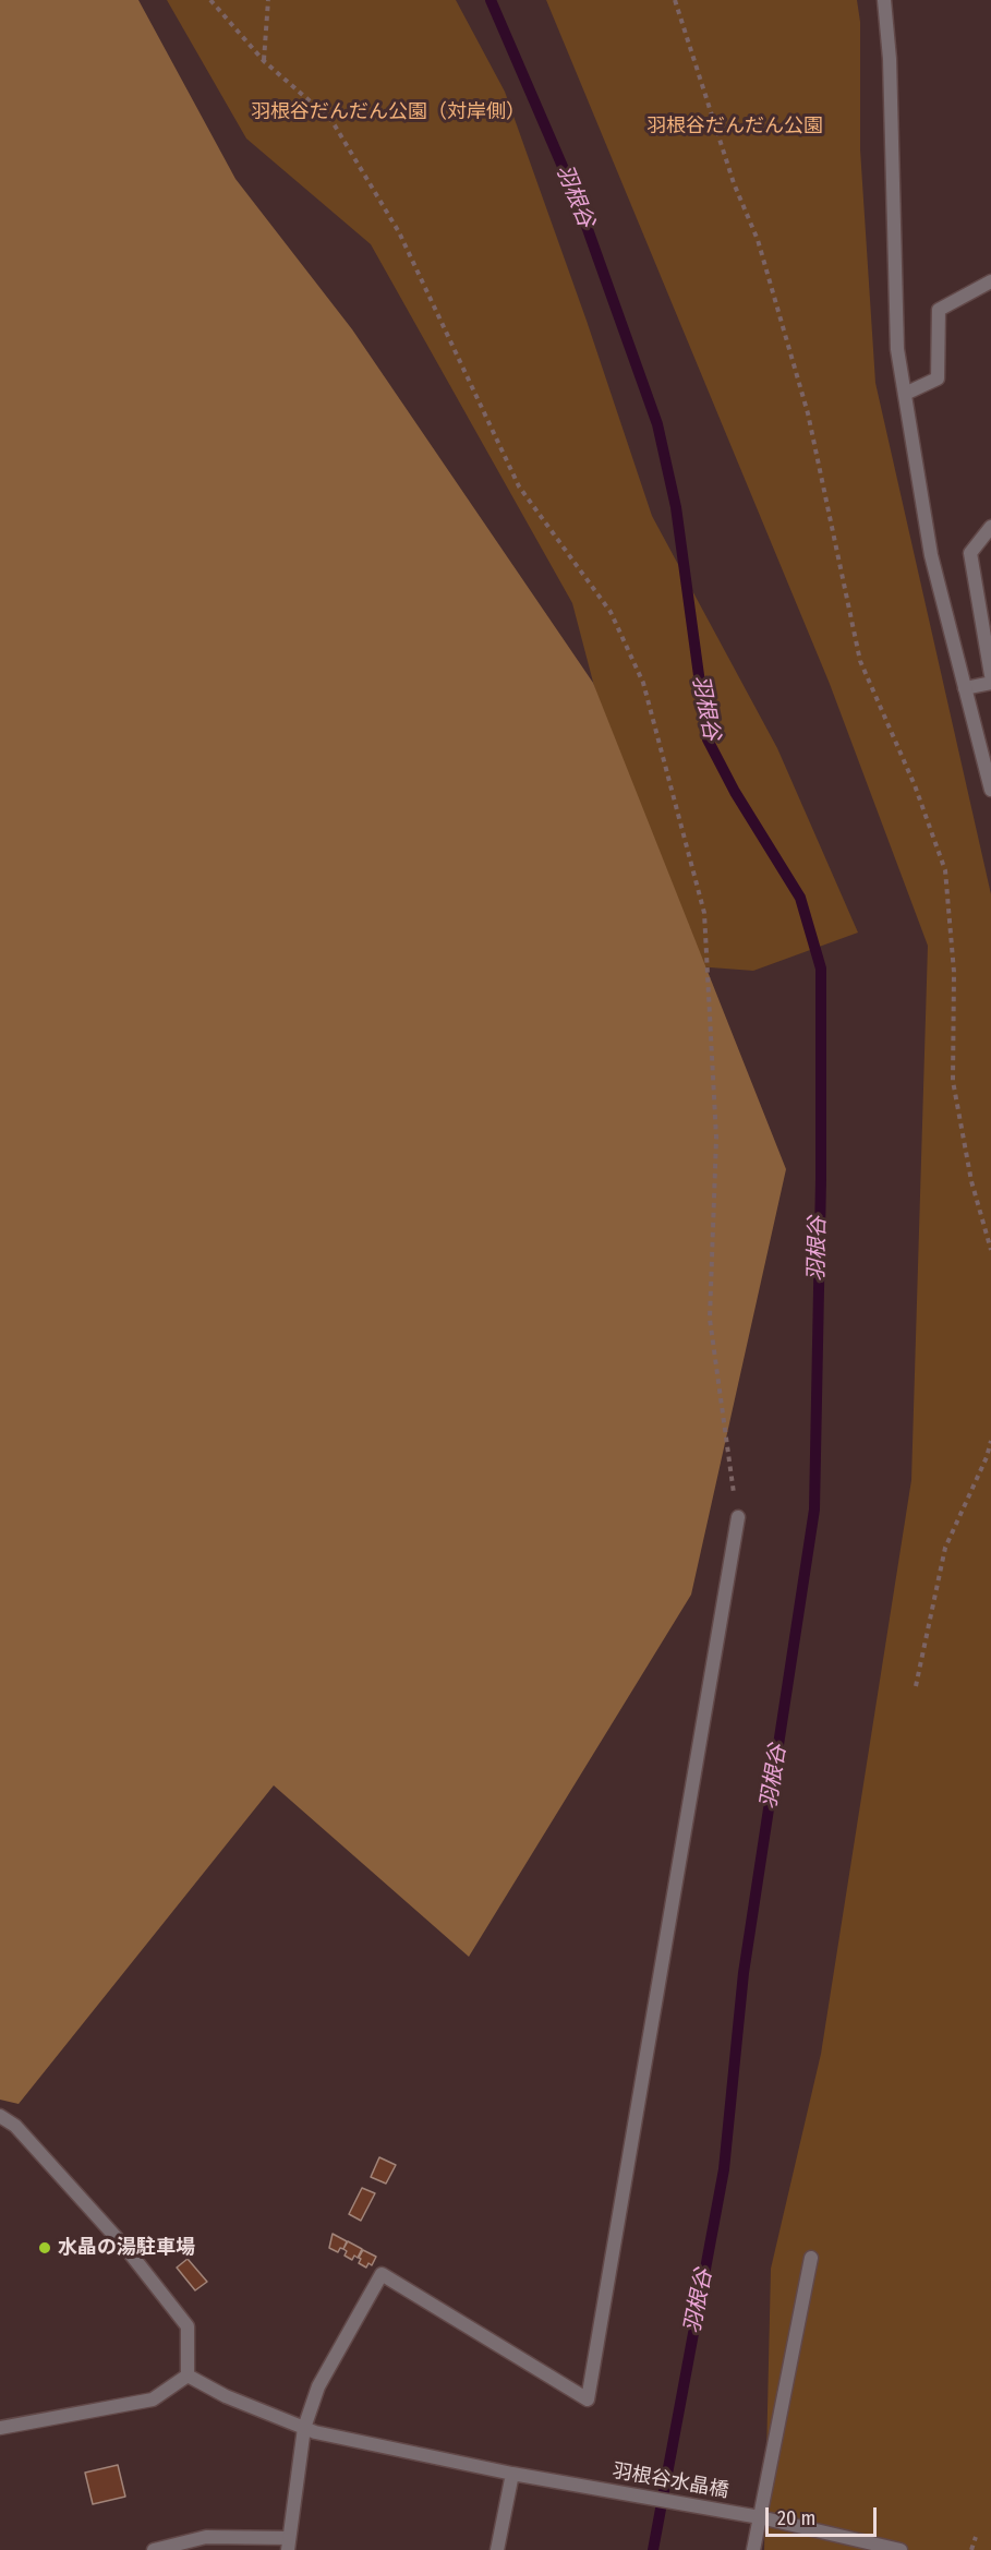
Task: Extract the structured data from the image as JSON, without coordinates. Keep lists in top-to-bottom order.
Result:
{
  "streets": {
    "street": ["羽根谷水晶橋"]
  },
  "water": ["羽根谷"],
  "parks": ["羽根谷だんだん公園（対岸側）", "羽根谷だんだん公園"],
  "places": ["水晶の湯駐車場"],
  "scale_bar": "20 m"
}
